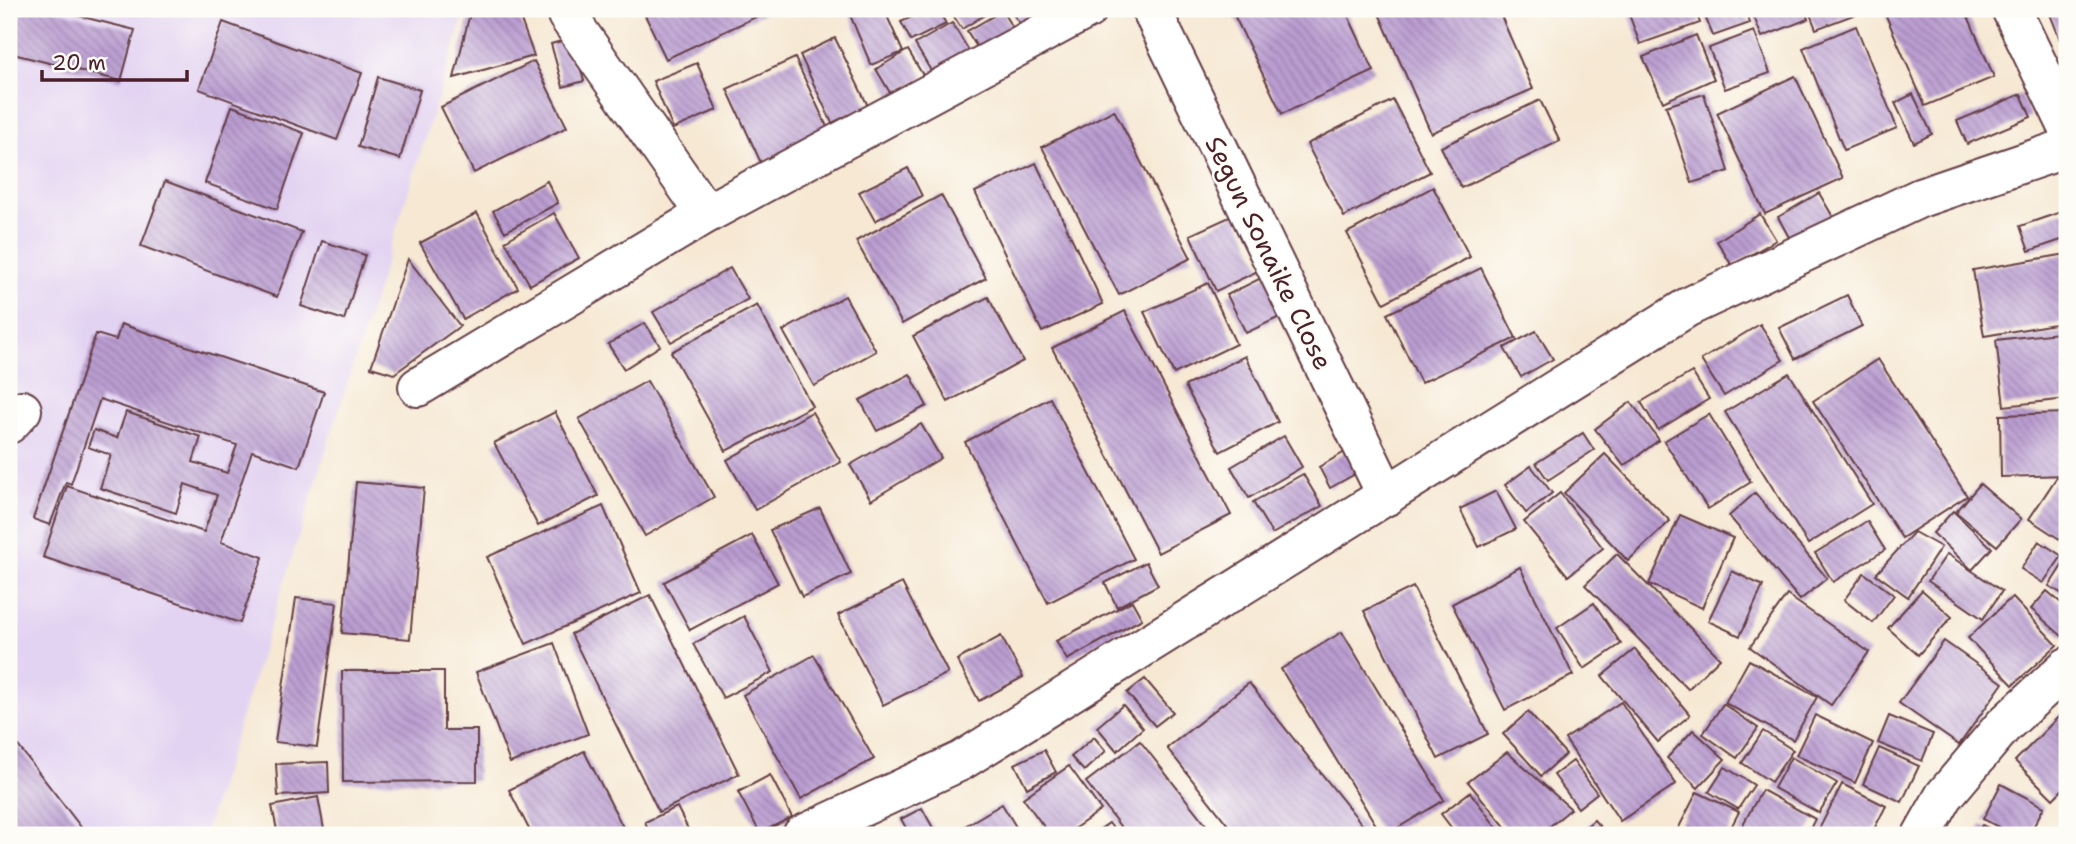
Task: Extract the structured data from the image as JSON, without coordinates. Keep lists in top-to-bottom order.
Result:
{
  "streets": {
    "street": ["Segun Sonaike Close"]
  },
  "scale_bar": "20 m"
}
